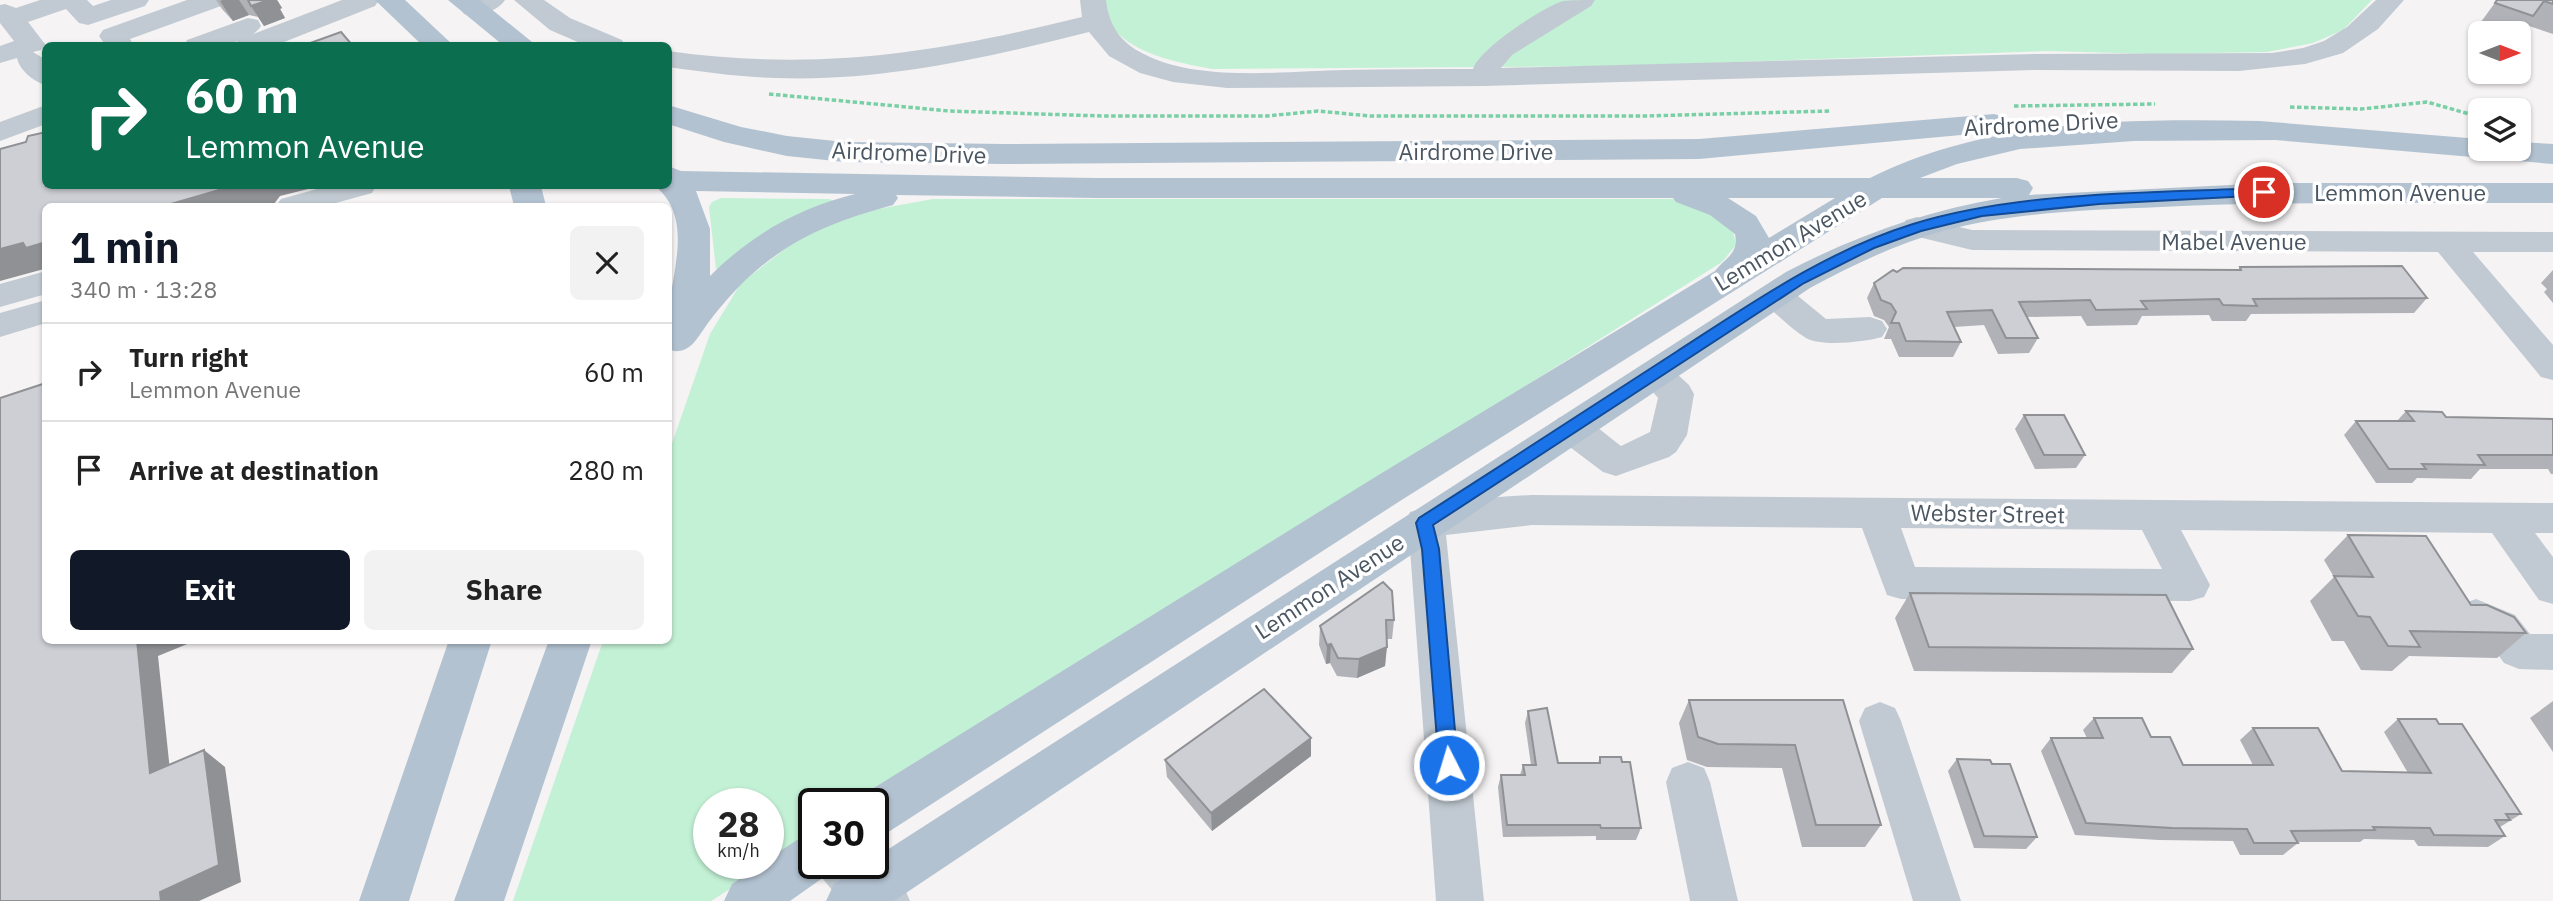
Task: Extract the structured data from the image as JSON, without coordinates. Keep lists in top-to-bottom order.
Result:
{
  "streets": {
    "main road": ["Airdrome Drive", "Lemmon Avenue"],
    "street": ["Mabel Avenue", "Webster Street"]
  },
  "crossings": [
    ["Airdrome Drive", "Lemmon Avenue"],
    ["Lemmon Avenue", "Mabel Avenue"],
    ["Lemmon Avenue", "Webster Street"]
  ],
  "north": "right",
  "page": {
    "turn": ["60 m", "Lemmon Avenue"],
    "heading": ["1 min", "340 m · 13:28"],
    "list": [
      {
        "name": "Turn right",
        "note": "Lemmon Avenue",
        "value": "60 m"
      },
      {
        "name": "Arrive at destination",
        "value": "280 m"
      }
    ],
    "buttons": ["Exit", "Share"],
    "speed": "28 km/h",
    "limit": "30"
  }
}
